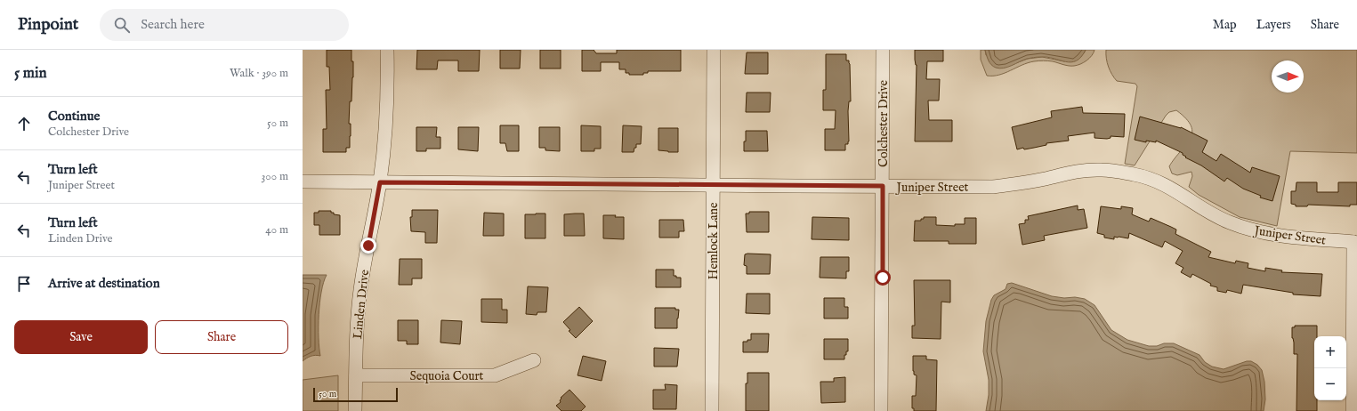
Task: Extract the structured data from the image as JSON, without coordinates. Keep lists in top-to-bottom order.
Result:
{
  "streets": {
    "street": [
      "Colchester Drive",
      "Juniper Street",
      "Hemlock Lane",
      "Linden Drive",
      "Sequoia Court"
    ]
  },
  "crossings": [
    ["Colchester Drive", "Juniper Street"],
    ["Juniper Street", "Hemlock Lane"],
    ["Juniper Street", "Linden Drive"],
    ["Linden Drive", "Sequoia Court"]
  ],
  "scale_bar": "50 m",
  "north": "right",
  "page": {
    "header": "Pinpoint",
    "search": "Search here",
    "nav": ["Map", "Layers", "Share"],
    "heading": ["5 min", "Walk · 390 m"],
    "list": [
      ["Continue", "Colchester Drive", "50 m"],
      ["Turn left", "Juniper Street", "300 m"],
      ["Turn left", "Linden Drive", "40 m"],
      "Arrive at destination"
    ],
    "buttons": ["Save", "Share"],
    "map_buttons": ["+", "−"],
    "scale": "50 m"
  }
}
